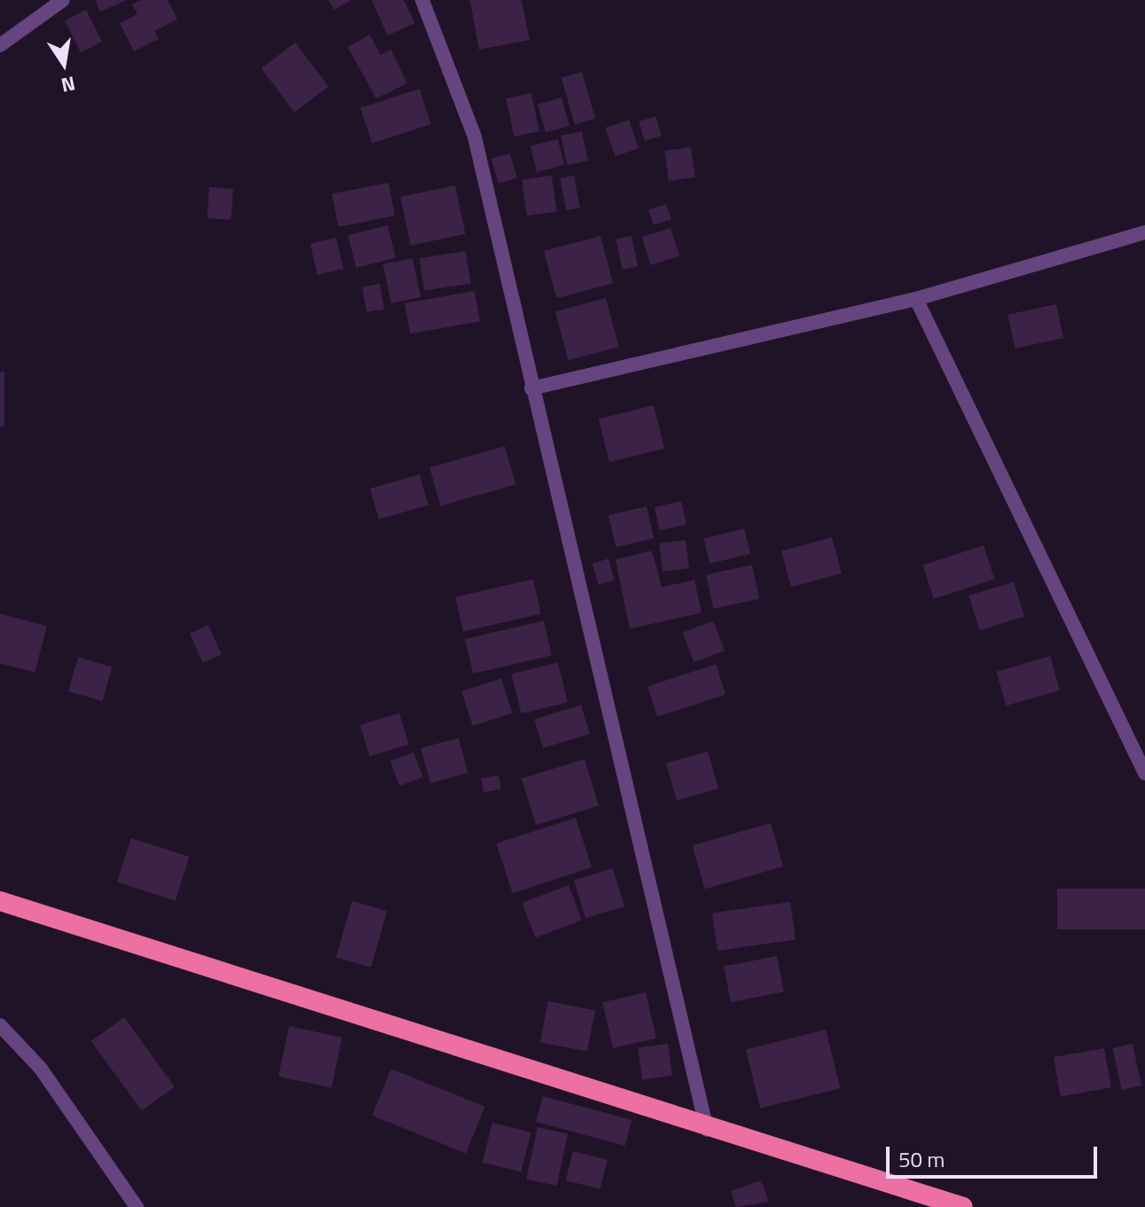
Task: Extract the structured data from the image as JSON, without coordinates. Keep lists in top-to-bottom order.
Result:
{
  "scale_bar": "50 m",
  "north": "bottom"
}
